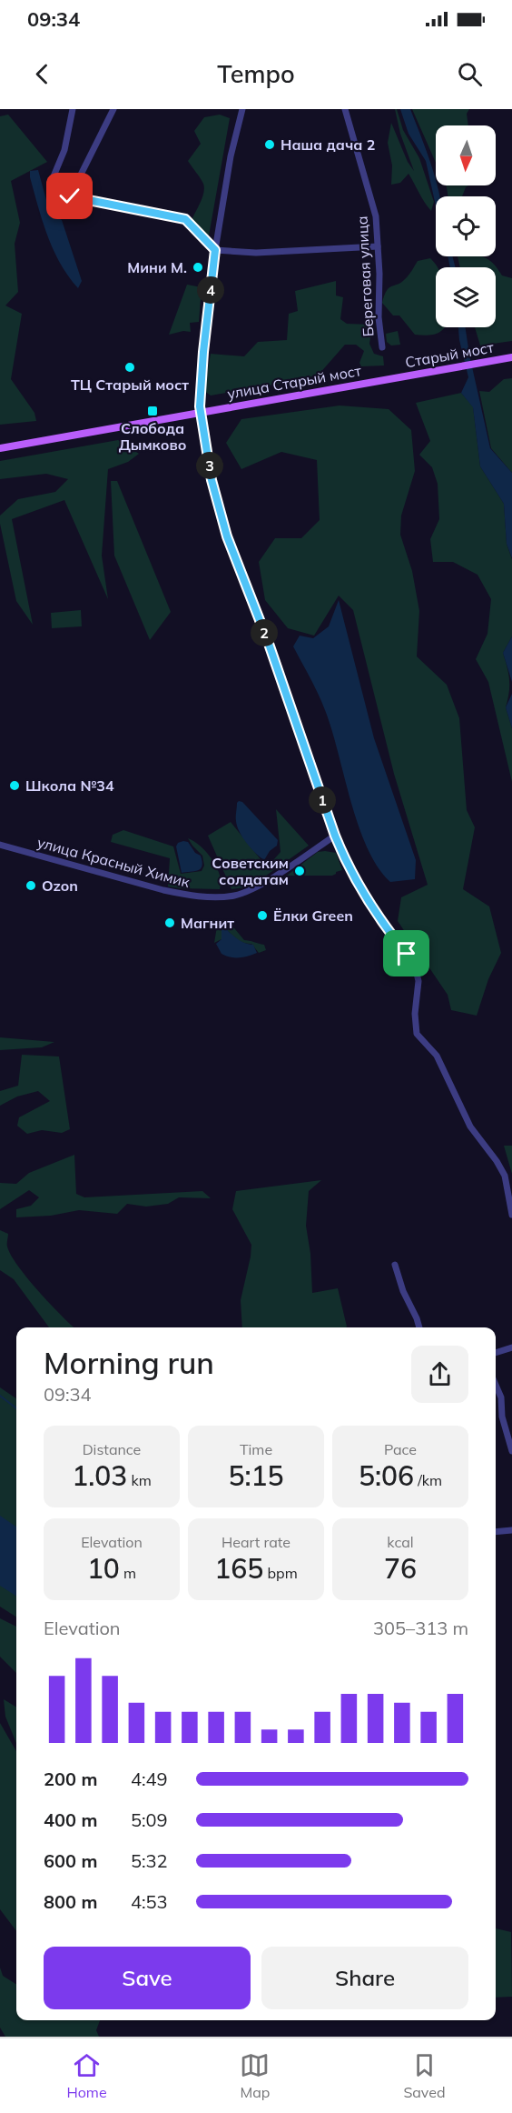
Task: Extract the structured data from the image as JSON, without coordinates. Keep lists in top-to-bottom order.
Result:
{
  "streets": {
    "main road": ["Старый мост", "улица Старый мост"],
    "street": ["Береговая улица", "улица Красный Химик"]
  },
  "crossings": [
    ["Старый мост", "улица Старый мост"]
  ],
  "places": {
    "other": [
      "Наша дача 2",
      "Мини М.",
      "ТЦ Старый мост",
      "Школа №34",
      "Советским солдатам",
      "Ozon",
      "Ёлки Green",
      "Магнит"
    ],
    "transit": ["Слобода Дымково"]
  },
  "north": "bottom",
  "page": {
    "status": "09:34",
    "header": "Tempo",
    "pins": [
      "4",
      "3",
      "2",
      "1"
    ],
    "heading": ["Morning run", "09:34"],
    "stats": [
      ["Distance", "1.03 km"],
      ["Time", "5:15"],
      ["Pace", "5:06 /km"],
      ["Elevation", "10 m"],
      ["Heart rate", "165 bpm"],
      ["kcal", "76"]
    ],
    "chart": ["Elevation", "305–313 m"],
    "list": [
      {
        "name": "200 m",
        "note": "4:49"
      },
      {
        "name": "400 m",
        "note": "5:09"
      },
      {
        "name": "600 m",
        "note": "5:32"
      },
      {
        "name": "800 m",
        "note": "4:53"
      }
    ],
    "buttons": ["Save", "Share"],
    "tabs": ["Home", "Map", "Saved"]
  }
}
